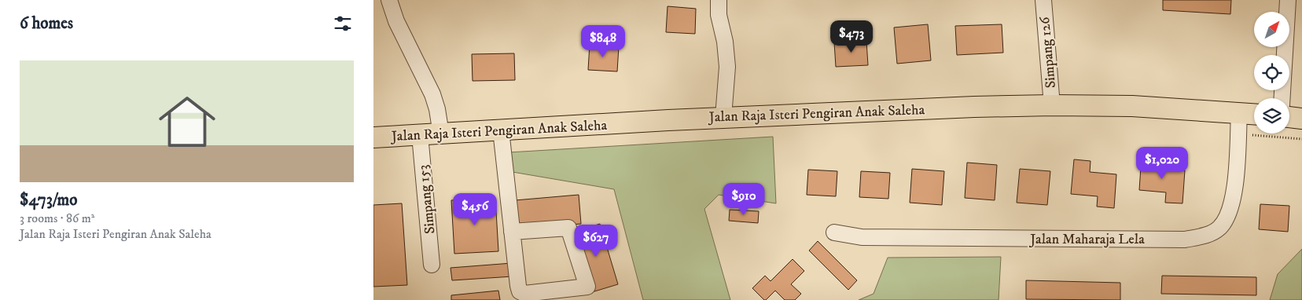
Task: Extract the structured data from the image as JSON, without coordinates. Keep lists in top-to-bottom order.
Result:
{
  "streets": {
    "main road": ["Jalan Raja Isteri Pengiran Anak Saleha"],
    "street": ["Simpang 126", "Simpang 153", "Jalan Maharaja Lela"]
  },
  "crossings": [
    ["Simpang 126", "Jalan Raja Isteri Pengiran Anak Saleha"],
    ["Jalan Raja Isteri Pengiran Anak Saleha", "Simpang 153"],
    ["Jalan Raja Isteri Pengiran Anak Saleha", "Jalan Maharaja Lela"]
  ],
  "north": "top right",
  "page": {
    "heading": "6 homes",
    "price": [
      "$473",
      "$848",
      "$1,020",
      "$910",
      "$456",
      "$627"
    ],
    "list": [
      {
        "name": "$473/mo",
        "note": "3 rooms · 86 m² · Jalan Raja Isteri Pengiran Anak Saleha"
      }
    ]
  }
}
